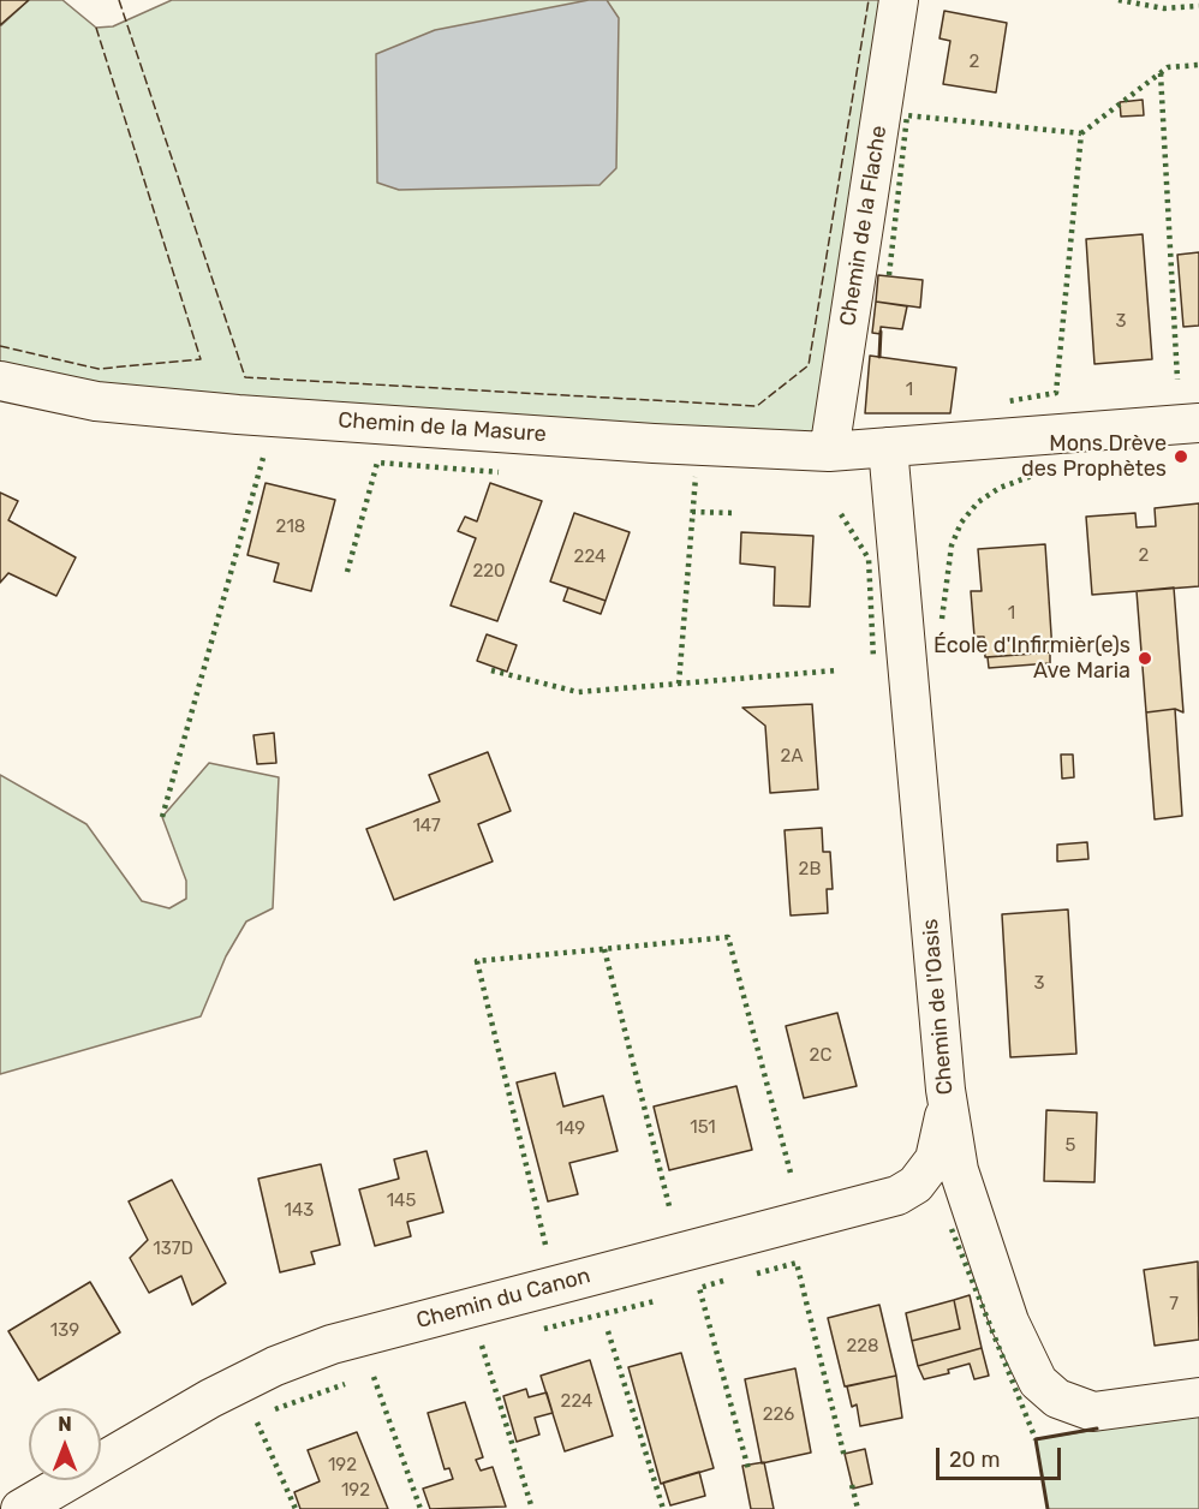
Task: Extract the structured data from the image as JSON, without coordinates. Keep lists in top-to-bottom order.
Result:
{
  "streets": {
    "street": [
      "Chemin de la Flache",
      "Chemin de la Masure",
      "Chemin de l'Oasis",
      "Chemin du Canon"
    ]
  },
  "crossings": [
    ["Chemin de la Flache", "Chemin de la Masure"],
    ["Chemin de la Masure", "Chemin de l'Oasis"],
    ["Chemin de l'Oasis", "Chemin du Canon"]
  ],
  "places": ["Mons Drève des Prophètes", "École d'Infirmièr(e)s Ave Maria"],
  "house_numbers": [
    "2",
    "3",
    "1",
    "218",
    "2",
    "224",
    "220",
    "1",
    "2A",
    "147",
    "2B",
    "3",
    "2C",
    "151",
    "149",
    "5",
    "145",
    "143",
    "137D",
    "7",
    "139",
    "228",
    "224",
    "226",
    "192",
    "192"
  ],
  "scale_bar": "20 m",
  "north": "top"
}
